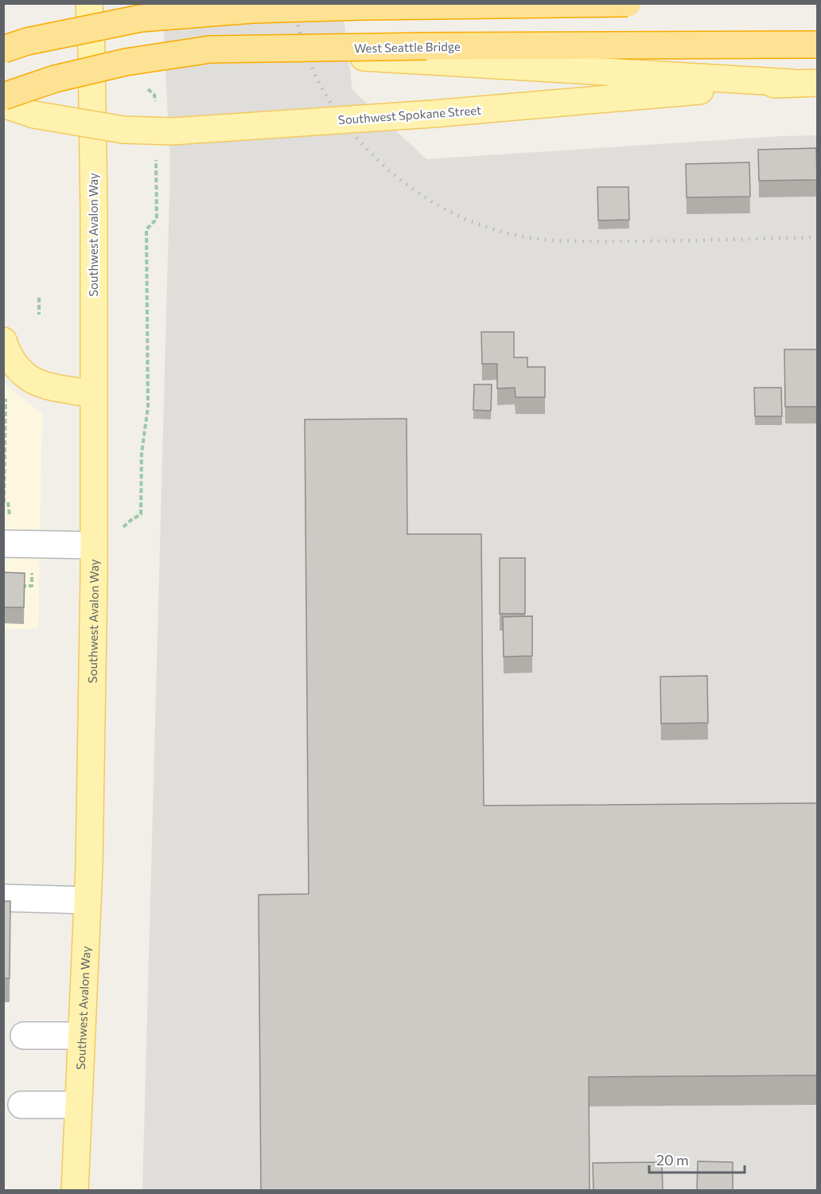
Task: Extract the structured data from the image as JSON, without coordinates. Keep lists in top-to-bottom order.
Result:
{
  "streets": {
    "highway": ["West Seattle Bridge"],
    "main road": ["Southwest Spokane Street", "Southwest Avalon Way"]
  },
  "scale_bar": "20 m"
}
